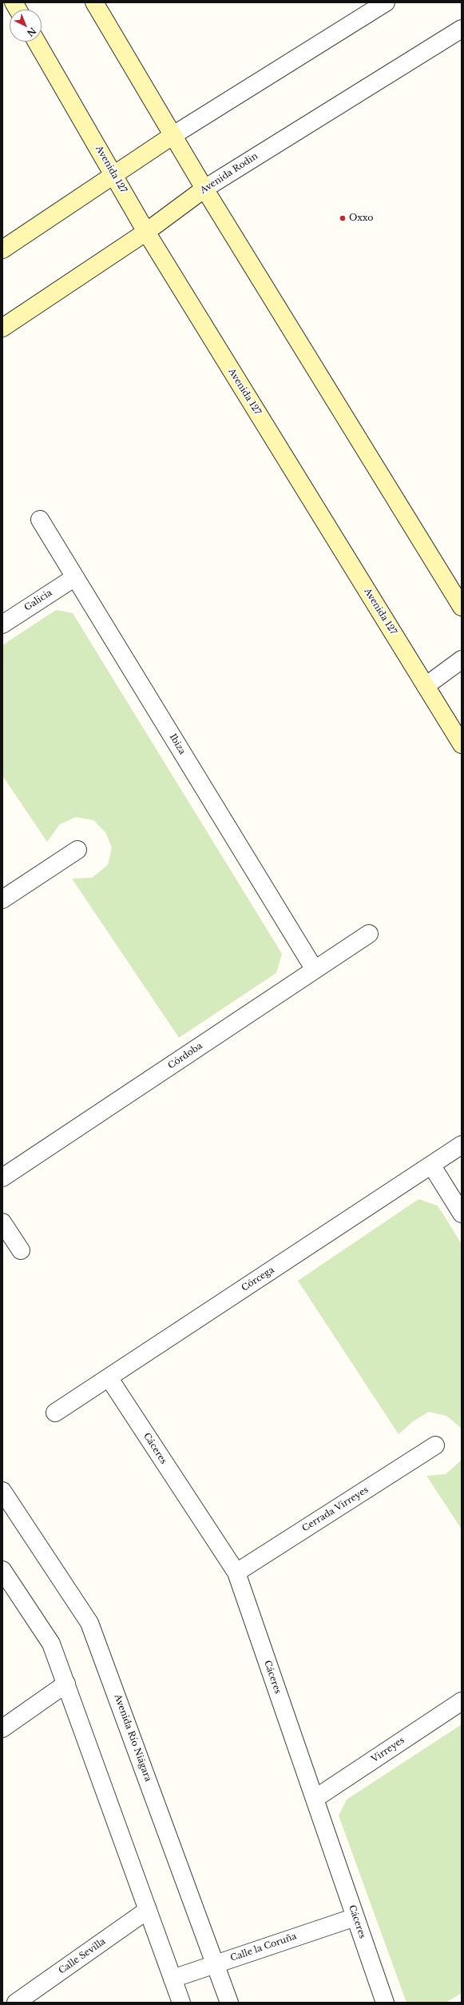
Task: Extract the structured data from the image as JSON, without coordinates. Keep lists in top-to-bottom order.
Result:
{
  "streets": {
    "main road": ["Avenida 127", "Avenida Rodin"],
    "street": [
      "Galicia",
      "Ibiza",
      "Córdoba",
      "Córcega",
      "Cáceres",
      "Cerrada Virreyes",
      "Avenida Río Niágara",
      "Virreyes",
      "Calle la Coruña",
      "Calle Sevilla"
    ]
  },
  "crossings": [
    ["Avenida 127", "Avenida Rodin"],
    ["Galicia", "Ibiza"],
    ["Ibiza", "Córdoba"],
    ["Córcega", "Cáceres"],
    ["Cáceres", "Cerrada Virreyes"],
    ["Cáceres", "Virreyes"],
    ["Cáceres", "Calle la Coruña"],
    ["Avenida Río Niágara", "Calle la Coruña"]
  ],
  "places": ["Oxxo"],
  "north": "bottom right"
}
